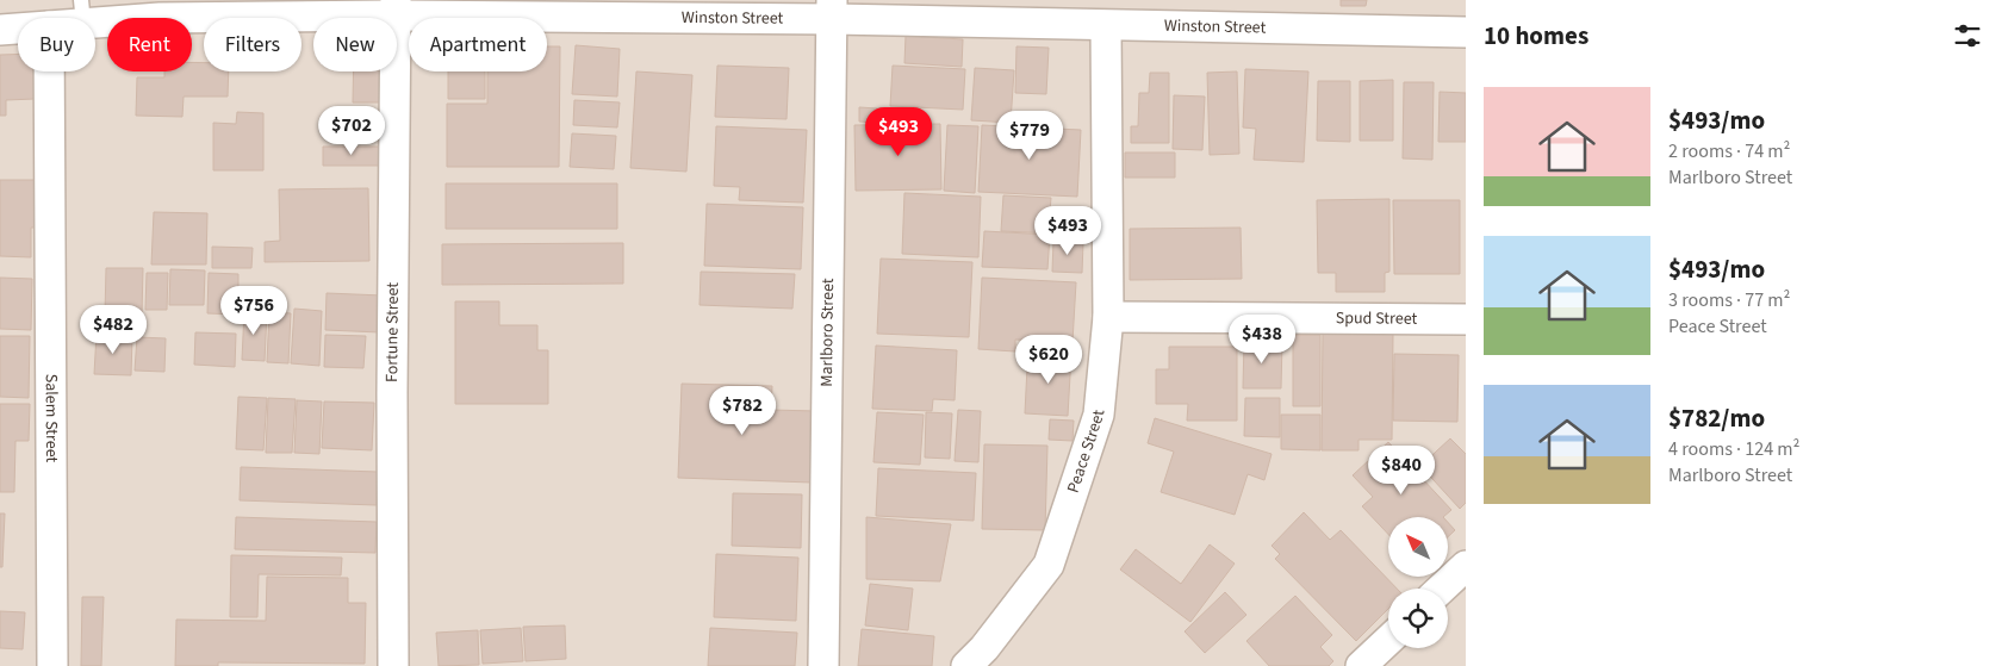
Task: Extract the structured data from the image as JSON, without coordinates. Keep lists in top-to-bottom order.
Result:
{
  "streets": {
    "street": [
      "Winston Street",
      "Spud Street",
      "Fortune Street",
      "Marlboro Street",
      "Salem Street",
      "Peace Street"
    ]
  },
  "crossings": [
    ["Winston Street", "Fortune Street"],
    ["Winston Street", "Marlboro Street"],
    ["Winston Street", "Peace Street"],
    ["Spud Street", "Peace Street"]
  ],
  "north": "top left",
  "page": {
    "heading": "10 homes",
    "chip": [
      "Buy",
      "Rent",
      "Filters",
      "New",
      "Apartment"
    ],
    "list": [
      {
        "name": "$493/mo",
        "note": "2 rooms · 74 m² · Marlboro Street"
      },
      {
        "name": "$493/mo",
        "note": "3 rooms · 77 m² · Peace Street"
      },
      {
        "name": "$782/mo",
        "note": "4 rooms · 124 m² · Marlboro Street"
      }
    ],
    "price": [
      "$702",
      "$493",
      "$779",
      "$493",
      "$756",
      "$482",
      "$438",
      "$620",
      "$782",
      "$840"
    ]
  }
}
